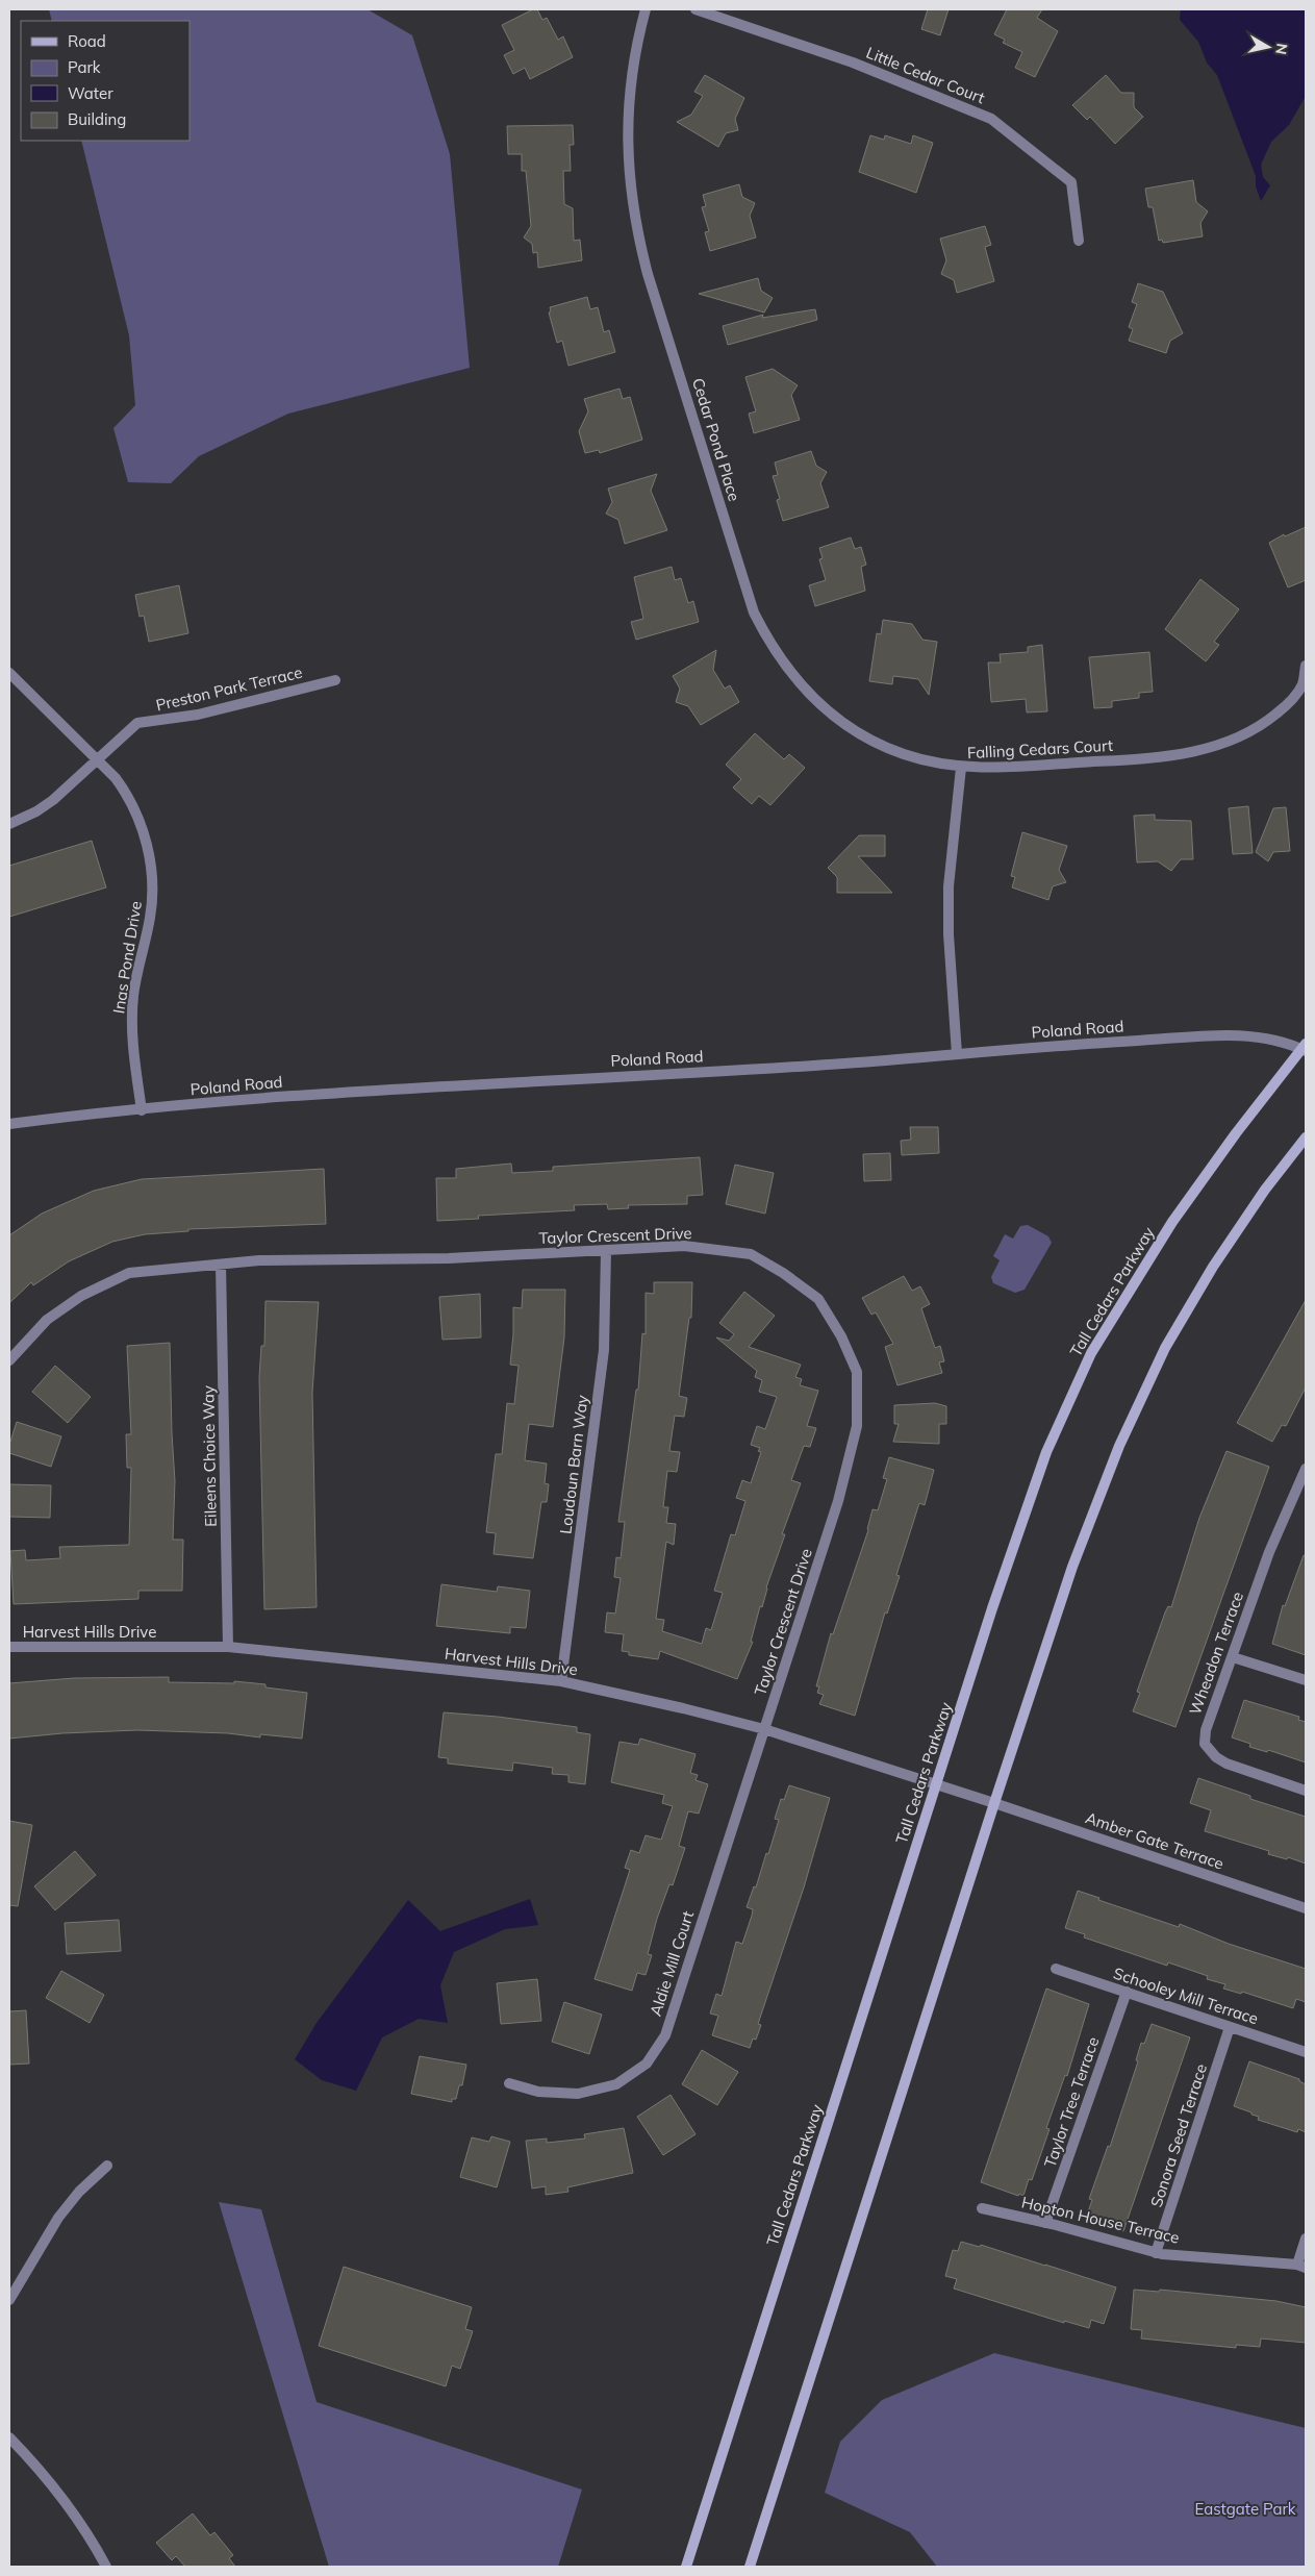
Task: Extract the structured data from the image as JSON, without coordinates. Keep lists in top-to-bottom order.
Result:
{
  "streets": {
    "main road": ["Tall Cedars Parkway"],
    "street": [
      "Little Cedar Court",
      "Cedar Pond Place",
      "Preston Park Terrace",
      "Falling Cedars Court",
      "Inas Pond Drive",
      "Poland Road",
      "Taylor Crescent Drive",
      "Eileens Choice Way",
      "Loudoun Barn Way",
      "Harvest Hills Drive",
      "Wheadon Terrace",
      "Amber Gate Terrace",
      "Aldie Mill Court",
      "Schooley Mill Terrace",
      "Taylor Tree Terrace",
      "Sonora Seed Terrace",
      "Hopton House Terrace"
    ]
  },
  "crossings": [
    ["Cedar Pond Place", "Falling Cedars Court"],
    ["Preston Park Terrace", "Inas Pond Drive"],
    ["Falling Cedars Court", "Poland Road"],
    ["Inas Pond Drive", "Poland Road"],
    ["Poland Road", "Tall Cedars Parkway"],
    ["Taylor Crescent Drive", "Eileens Choice Way"],
    ["Taylor Crescent Drive", "Loudoun Barn Way"],
    ["Taylor Crescent Drive", "Harvest Hills Drive"],
    ["Taylor Crescent Drive", "Aldie Mill Court"],
    ["Tall Cedars Parkway", "Harvest Hills Drive"],
    ["Eileens Choice Way", "Harvest Hills Drive"],
    ["Loudoun Barn Way", "Harvest Hills Drive"],
    ["Harvest Hills Drive", "Amber Gate Terrace"],
    ["Harvest Hills Drive", "Aldie Mill Court"],
    ["Schooley Mill Terrace", "Taylor Tree Terrace"],
    ["Schooley Mill Terrace", "Sonora Seed Terrace"],
    ["Taylor Tree Terrace", "Hopton House Terrace"],
    ["Sonora Seed Terrace", "Hopton House Terrace"]
  ],
  "parks": ["Eastgate Park"],
  "legend": [
    "Road",
    "Park",
    "Water",
    "Building"
  ],
  "north": "right"
}
